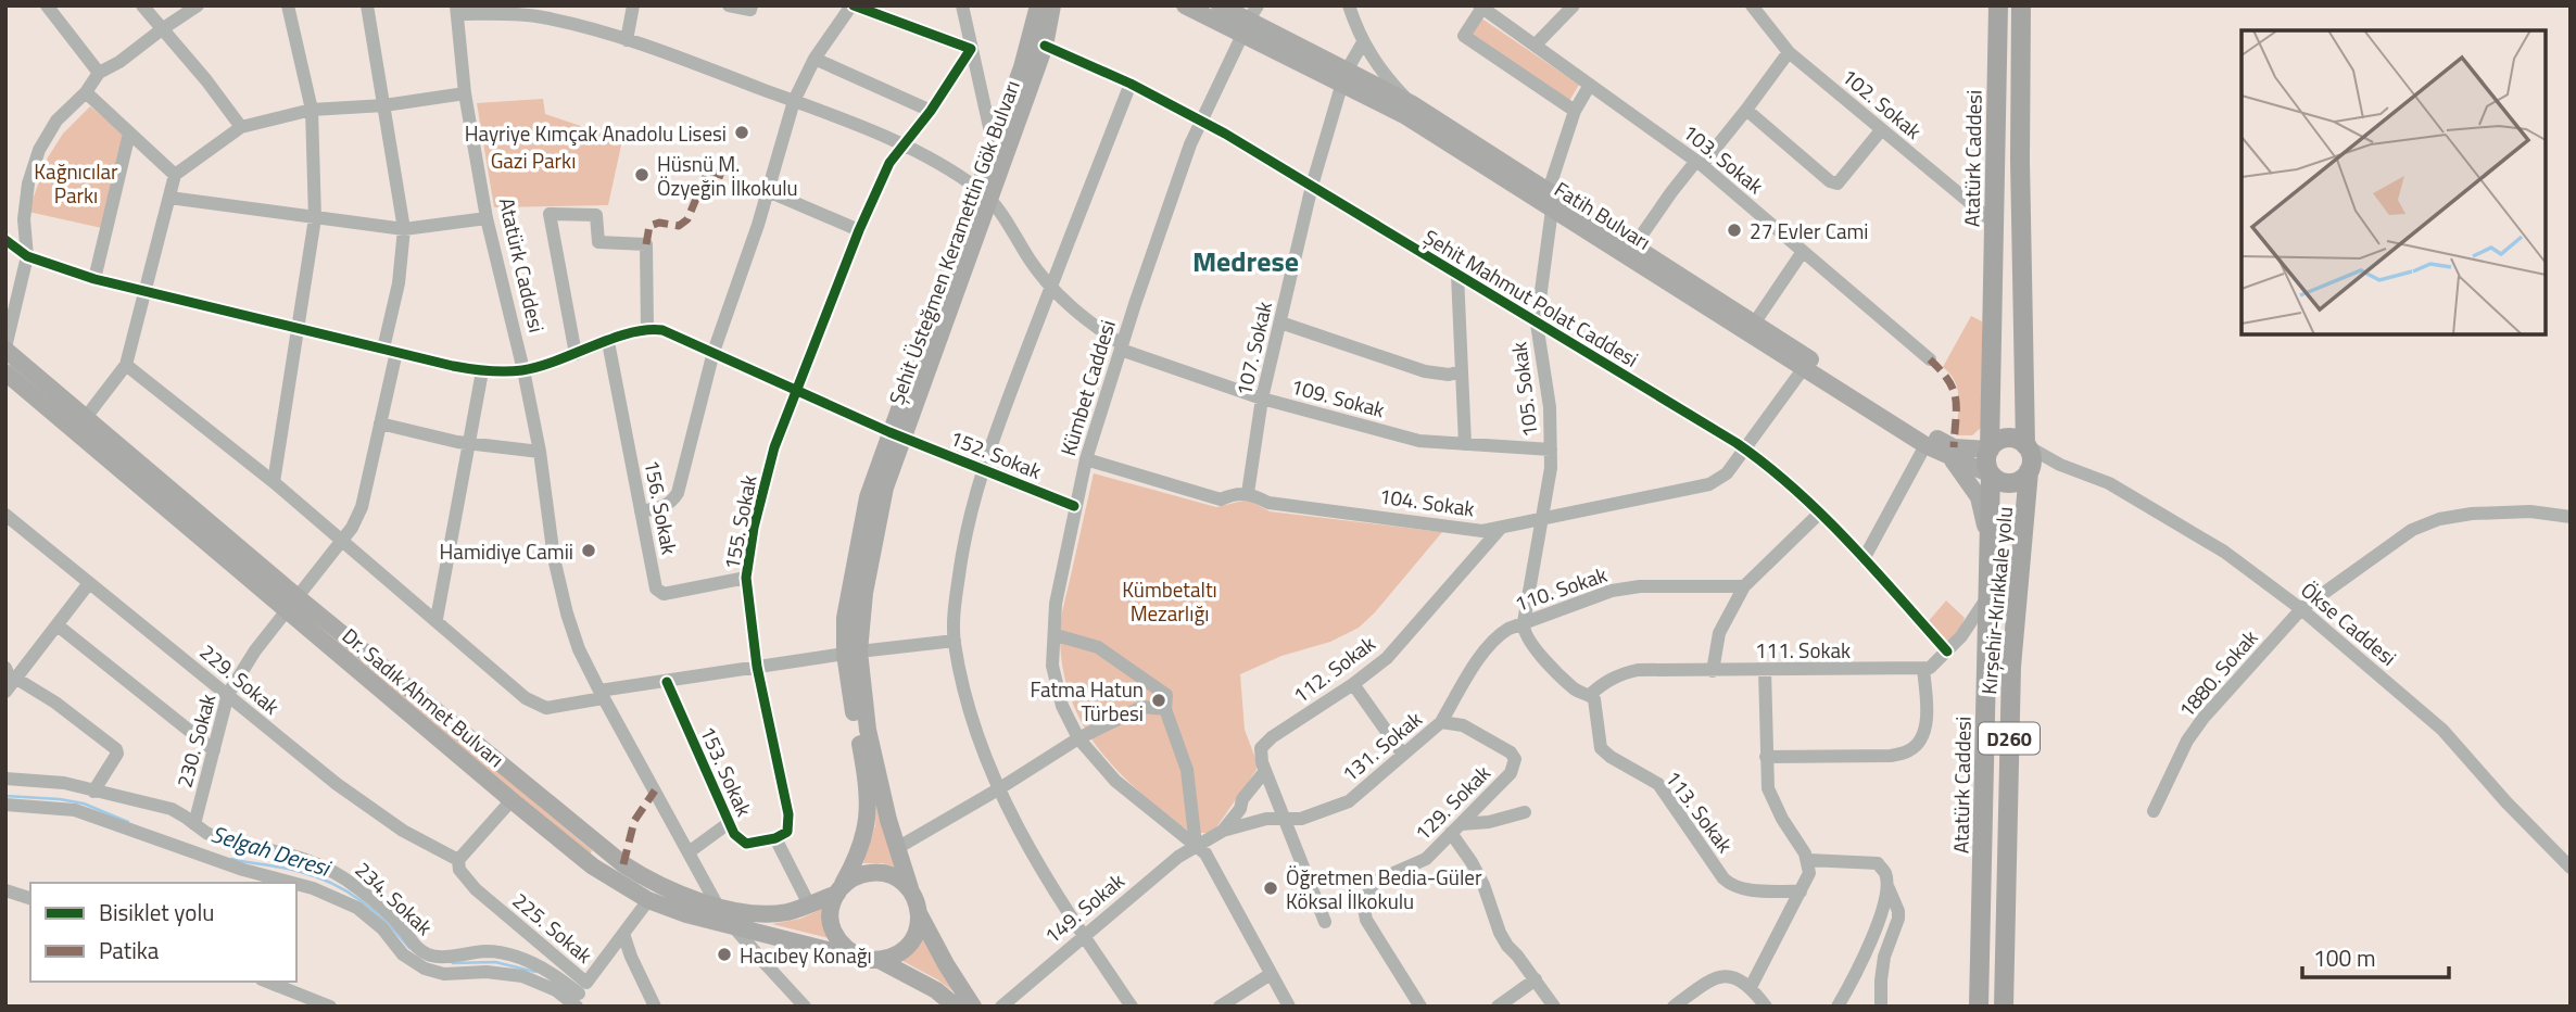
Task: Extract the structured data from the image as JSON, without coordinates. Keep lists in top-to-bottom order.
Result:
{
  "streets": {
    "highway": ["Atatürk Caddesi", "Kırşehir-Kırıkkale yolu", "D260"],
    "main road": ["Fatih Bulvarı", "Şehit Üsteğmen Keramettin Gök Bulvarı", "Dr. Sadık Ahmet Bulvarı"],
    "street": [
      "102. Sokak",
      "103. Sokak",
      "Şehit Mahmut Polat Caddesi",
      "107. Sokak",
      "Kümbet Caddesi",
      "105. Sokak",
      "109. Sokak",
      "152. Sokak",
      "104. Sokak",
      "156. Sokak",
      "155. Sokak",
      "110. Sokak",
      "Ökse Caddesi",
      "111. Sokak",
      "112. Sokak",
      "1880. Sokak",
      "229. Sokak",
      "230. Sokak",
      "131. Sokak",
      "153. Sokak",
      "129. Sokak",
      "113. Sokak",
      "234. Sokak",
      "149. Sokak",
      "225. Sokak"
    ]
  },
  "crossings": [
    ["102. Sokak", "Atatürk Caddesi"],
    ["Atatürk Caddesi", "Fatih Bulvarı"],
    ["Atatürk Caddesi", "Kırşehir-Kırıkkale yolu"],
    ["Atatürk Caddesi", "Ökse Caddesi"],
    ["Atatürk Caddesi", "Dr. Sadık Ahmet Bulvarı"],
    ["Fatih Bulvarı", "107. Sokak"],
    ["Fatih Bulvarı", "Kümbet Caddesi"],
    ["Fatih Bulvarı", "105. Sokak"],
    ["Fatih Bulvarı", "104. Sokak"],
    ["Fatih Bulvarı", "Kırşehir-Kırıkkale yolu"],
    ["Fatih Bulvarı", "Ökse Caddesi"],
    ["Şehit Üsteğmen Keramettin Gök Bulvarı", "Şehit Mahmut Polat Caddesi"],
    ["Şehit Üsteğmen Keramettin Gök Bulvarı", "109. Sokak"],
    ["Şehit Üsteğmen Keramettin Gök Bulvarı", "152. Sokak"],
    ["Şehit Üsteğmen Keramettin Gök Bulvarı", "Dr. Sadık Ahmet Bulvarı"],
    ["Şehit Mahmut Polat Caddesi", "107. Sokak"],
    ["Şehit Mahmut Polat Caddesi", "Kümbet Caddesi"],
    ["Şehit Mahmut Polat Caddesi", "105. Sokak"],
    ["Şehit Mahmut Polat Caddesi", "104. Sokak"],
    ["107. Sokak", "109. Sokak"],
    ["107. Sokak", "104. Sokak"],
    ["Kümbet Caddesi", "109. Sokak"],
    ["Kümbet Caddesi", "152. Sokak"],
    ["Kümbet Caddesi", "104. Sokak"],
    ["Kümbet Caddesi", "149. Sokak"],
    ["105. Sokak", "109. Sokak"],
    ["105. Sokak", "104. Sokak"],
    ["152. Sokak", "155. Sokak"],
    ["104. Sokak", "112. Sokak"],
    ["156. Sokak", "155. Sokak"],
    ["155. Sokak", "153. Sokak"],
    ["110. Sokak", "131. Sokak"],
    ["Kırşehir-Kırıkkale yolu", "Ökse Caddesi"],
    ["Ökse Caddesi", "1880. Sokak"],
    ["111. Sokak", "113. Sokak"],
    ["112. Sokak", "131. Sokak"],
    ["229. Sokak", "230. Sokak"],
    ["229. Sokak", "225. Sokak"],
    ["Dr. Sadık Ahmet Bulvarı", "230. Sokak"],
    ["Dr. Sadık Ahmet Bulvarı", "225. Sokak"],
    ["230. Sokak", "234. Sokak"],
    ["131. Sokak", "129. Sokak"],
    ["234. Sokak", "225. Sokak"]
  ],
  "districts": ["Medrese"],
  "water": ["Selgah Deresi"],
  "parks": ["Gazi Parkı", "Kağnıcılar Parkı", "Kümbetaltı Mezarlığı"],
  "places": [
    "Hayriye Kımçak Anadolu Lisesi",
    "Hüsnü M. Özyeğin İlkokulu",
    "27 Evler Cami",
    "Hamidiye Camii",
    "Fatma Hatun Türbesi",
    "Öğretmen Bedia-Güler Köksal İlkokulu",
    "Hacıbey Konağı"
  ],
  "legend": ["Bisiklet yolu", "Patika"],
  "scale_bar": "100 m"
}
